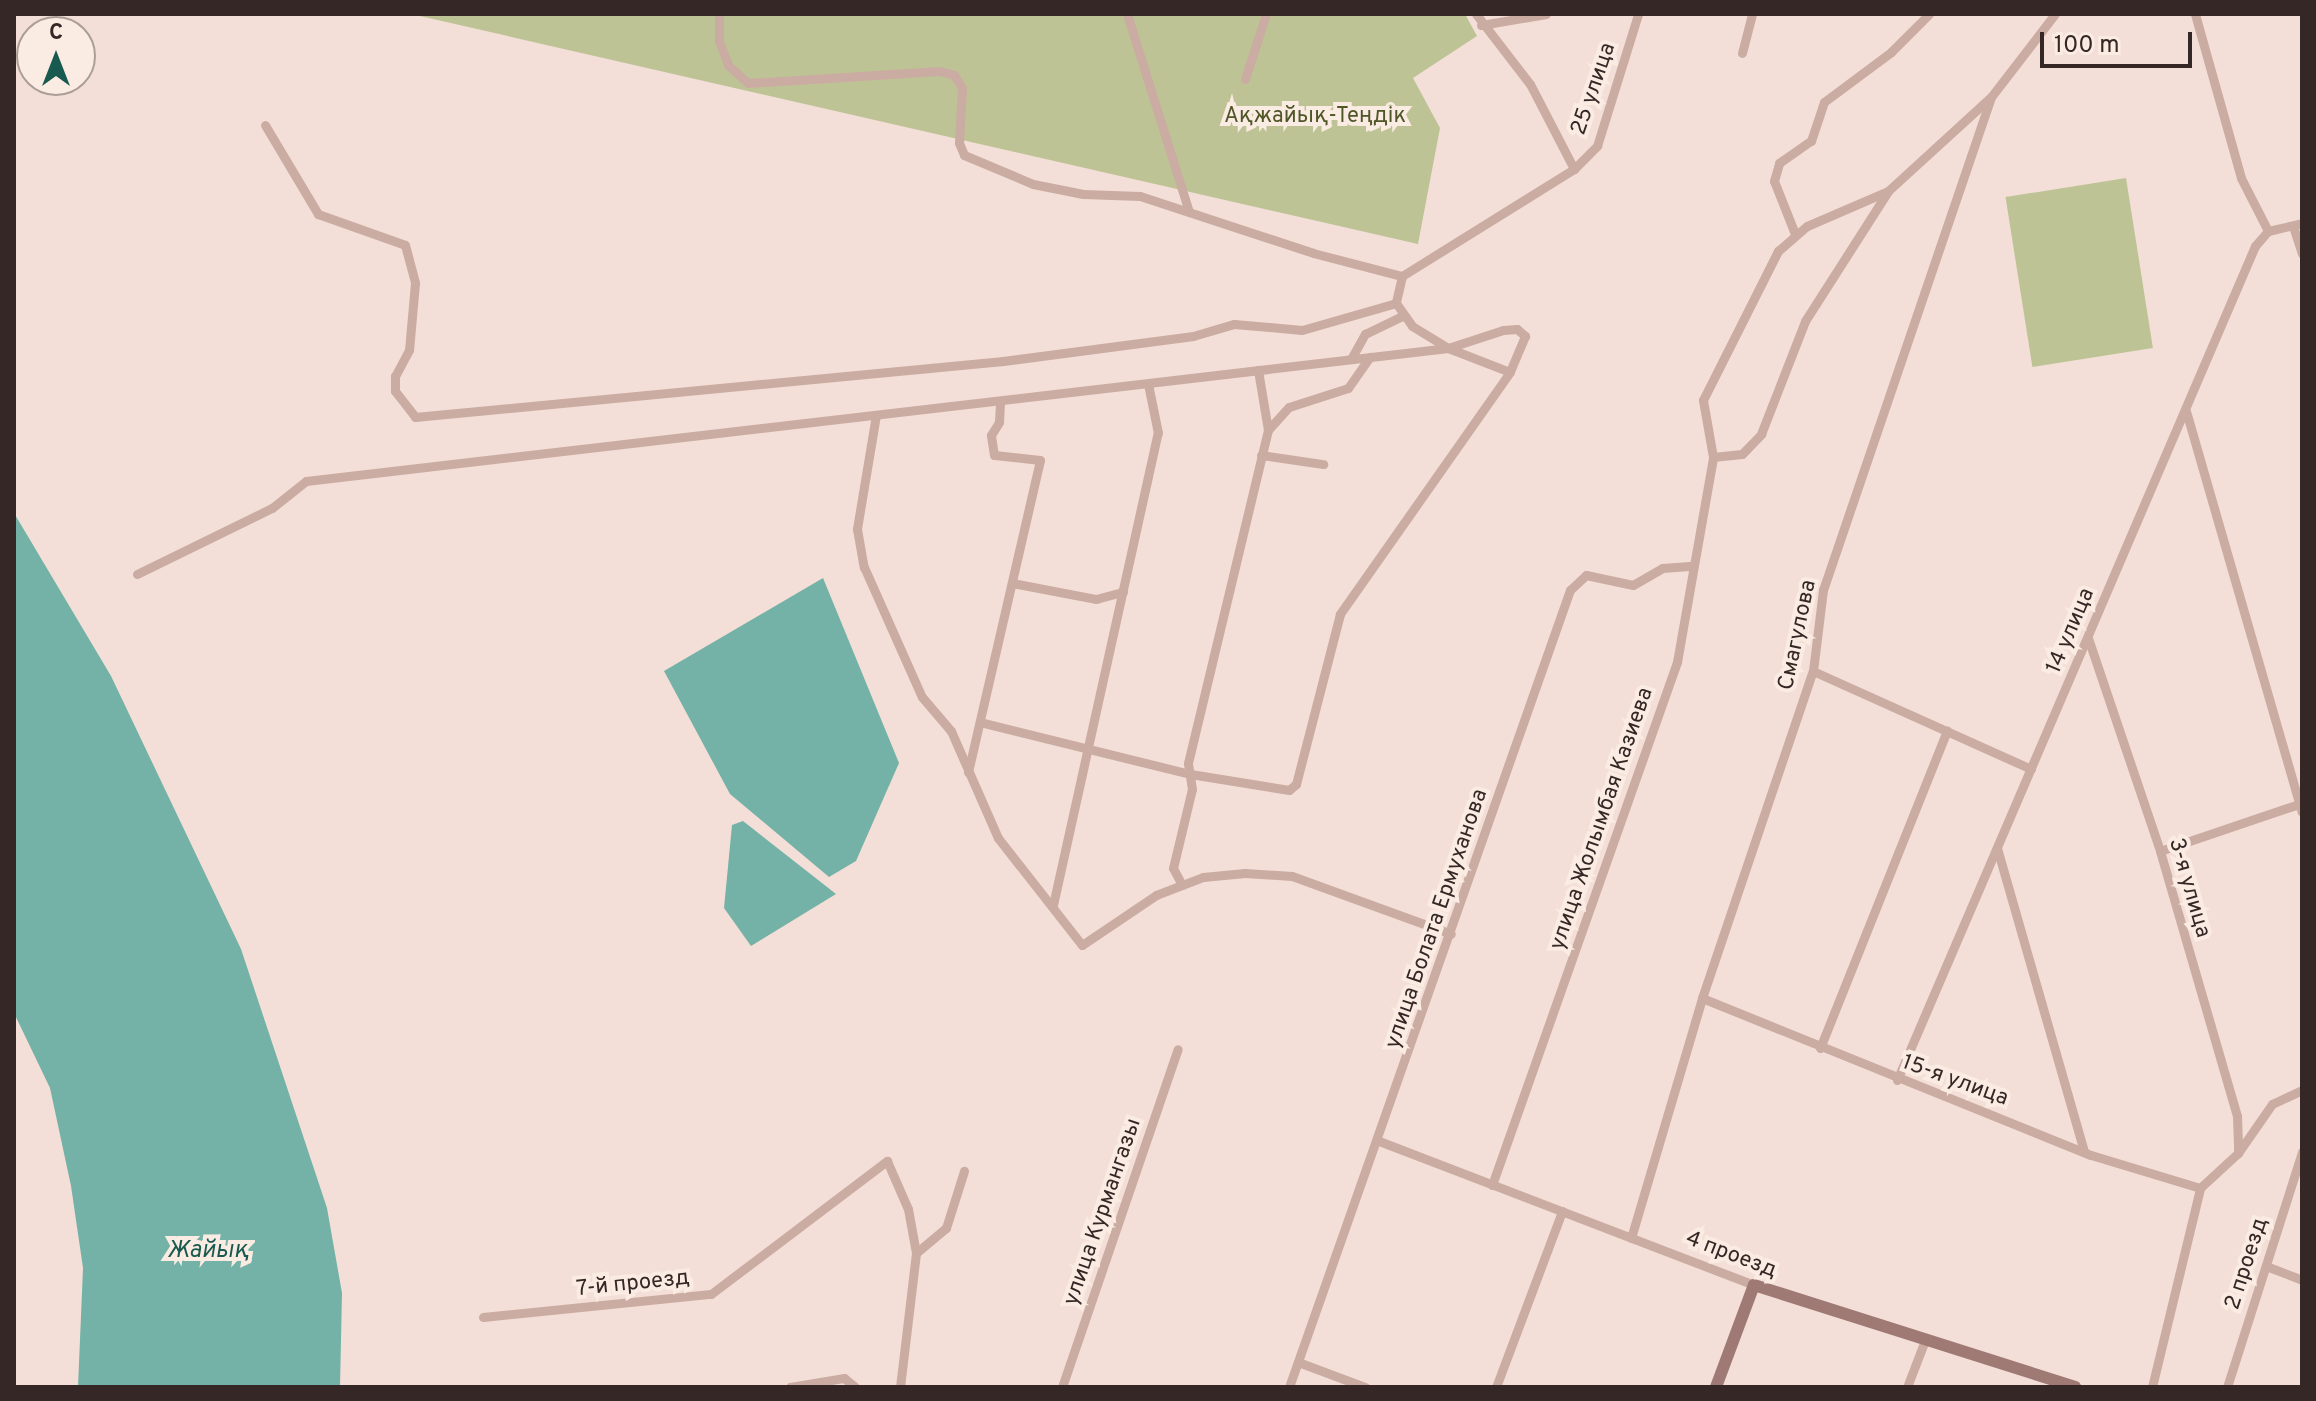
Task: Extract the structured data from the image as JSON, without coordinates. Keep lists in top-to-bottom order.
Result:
{
  "streets": {
    "street": [
      "25 улица",
      "14 улица",
      "Смагулова",
      "улица Жолымбая Казиева",
      "3-я улица",
      "улица Болата Ермуханова",
      "15-я улица",
      "улица Курмангазы",
      "4 проезд",
      "2 проезд",
      "7-й проезд"
    ]
  },
  "crossings": [
    ["14 улица", "3-я улица"],
    ["14 улица", "15-я улица"],
    ["Смагулова", "улица Жолымбая Казиева"],
    ["Смагулова", "15-я улица"],
    ["Смагулова", "4 проезд"],
    ["улица Жолымбая Казиева", "улица Болата Ермуханова"],
    ["улица Жолымбая Казиева", "4 проезд"],
    ["улица Болата Ермуханова", "4 проезд"]
  ],
  "water": ["Жайық"],
  "parks": ["Ақжайық-Теңдік"],
  "scale_bar": "100 m",
  "north": "top"
}
